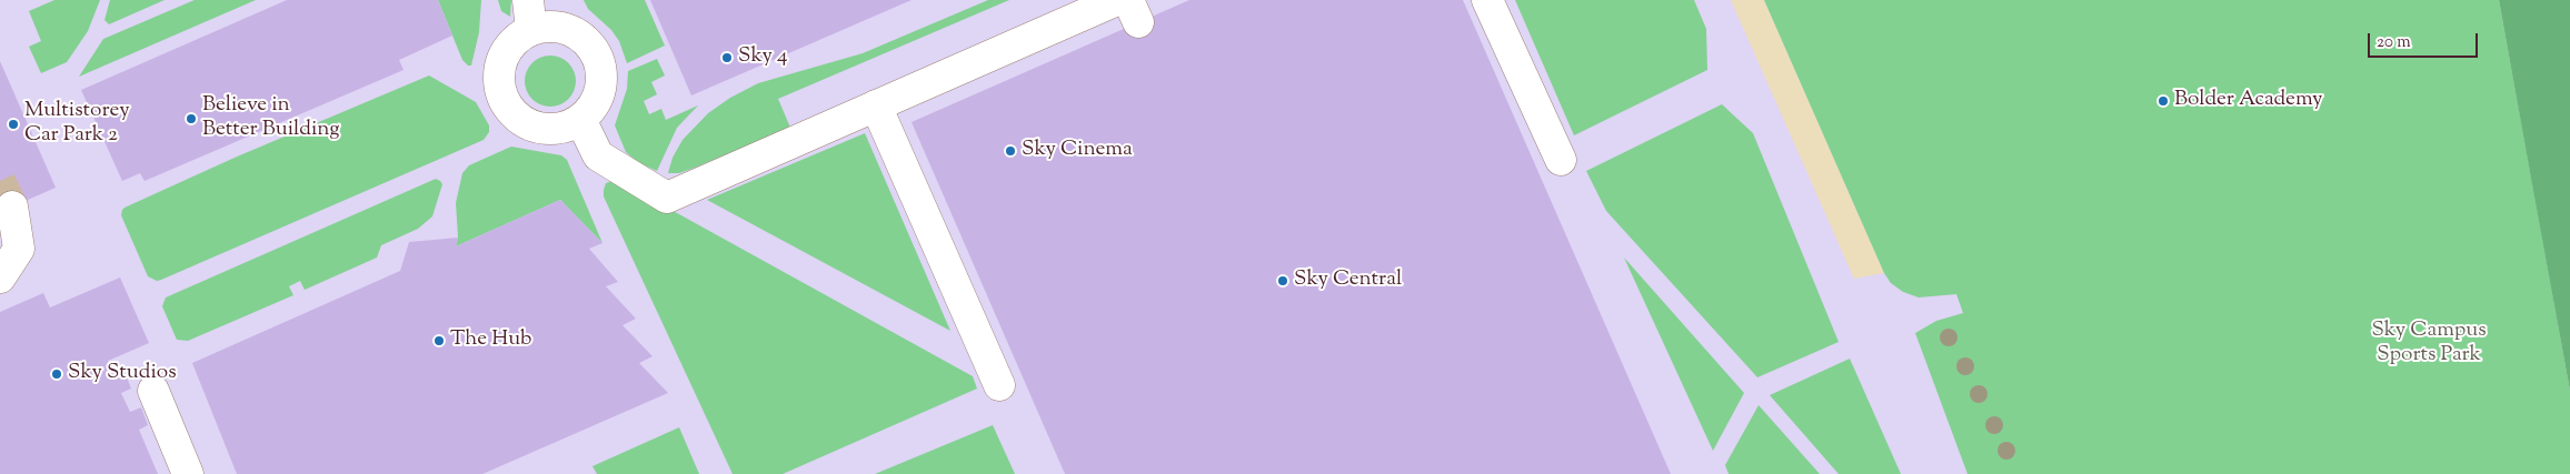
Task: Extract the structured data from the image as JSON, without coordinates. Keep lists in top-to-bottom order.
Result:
{
  "parks": ["Sky Campus Sports Park"],
  "places": [
    "Sky 4",
    "Bolder Academy",
    "Believe in Better Building",
    "Multistorey Car Park 2",
    "Sky Cinema",
    "Sky Central",
    "The Hub",
    "Sky Studios"
  ],
  "scale_bar": "20 m"
}
